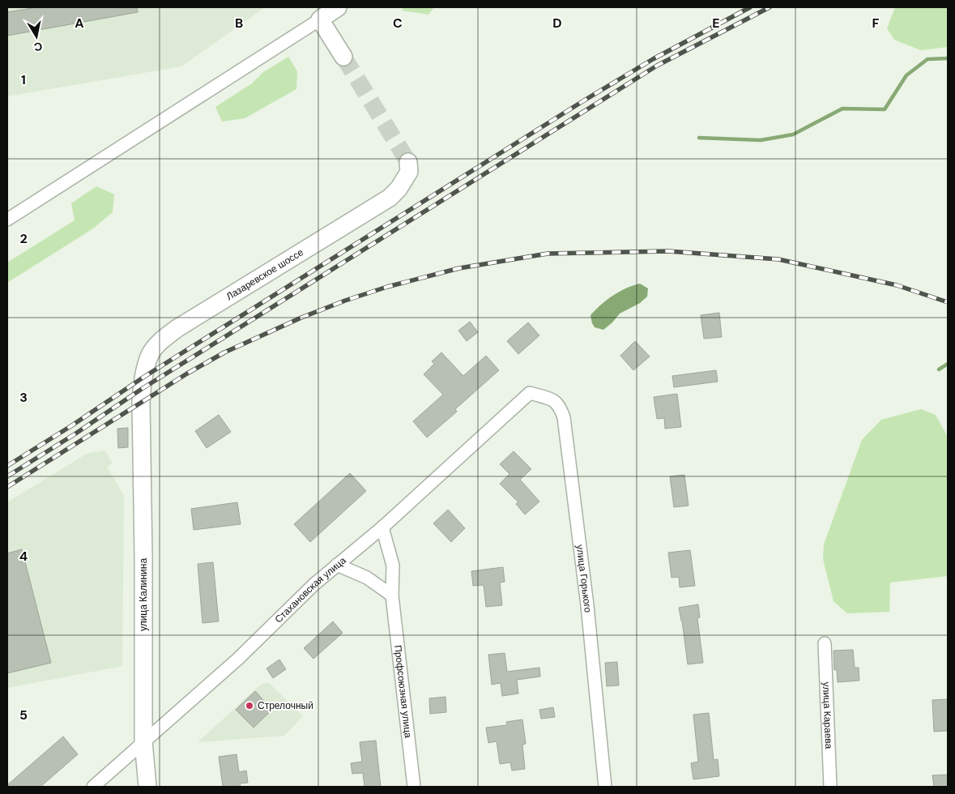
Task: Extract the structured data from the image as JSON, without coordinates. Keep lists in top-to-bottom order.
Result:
{
  "streets": {
    "street": [
      "Лазаревское шоссе",
      "улица Горького",
      "Стахановская улица",
      "улица Калинина",
      "Профсоюзная улица",
      "улица Караева"
    ]
  },
  "crossings": [
    ["Лазаревское шоссе", "улица Калинина"],
    ["улица Горького", "Стахановская улица"],
    ["Стахановская улица", "улица Калинина"],
    ["Стахановская улица", "Профсоюзная улица"]
  ],
  "places": ["Стрелочный"],
  "north": "bottom",
  "grid": {
    "columns": [
      "A",
      "B",
      "C",
      "D",
      "E",
      "F"
    ],
    "rows": [
      "1",
      "2",
      "3",
      "4",
      "5"
    ]
  }
}
